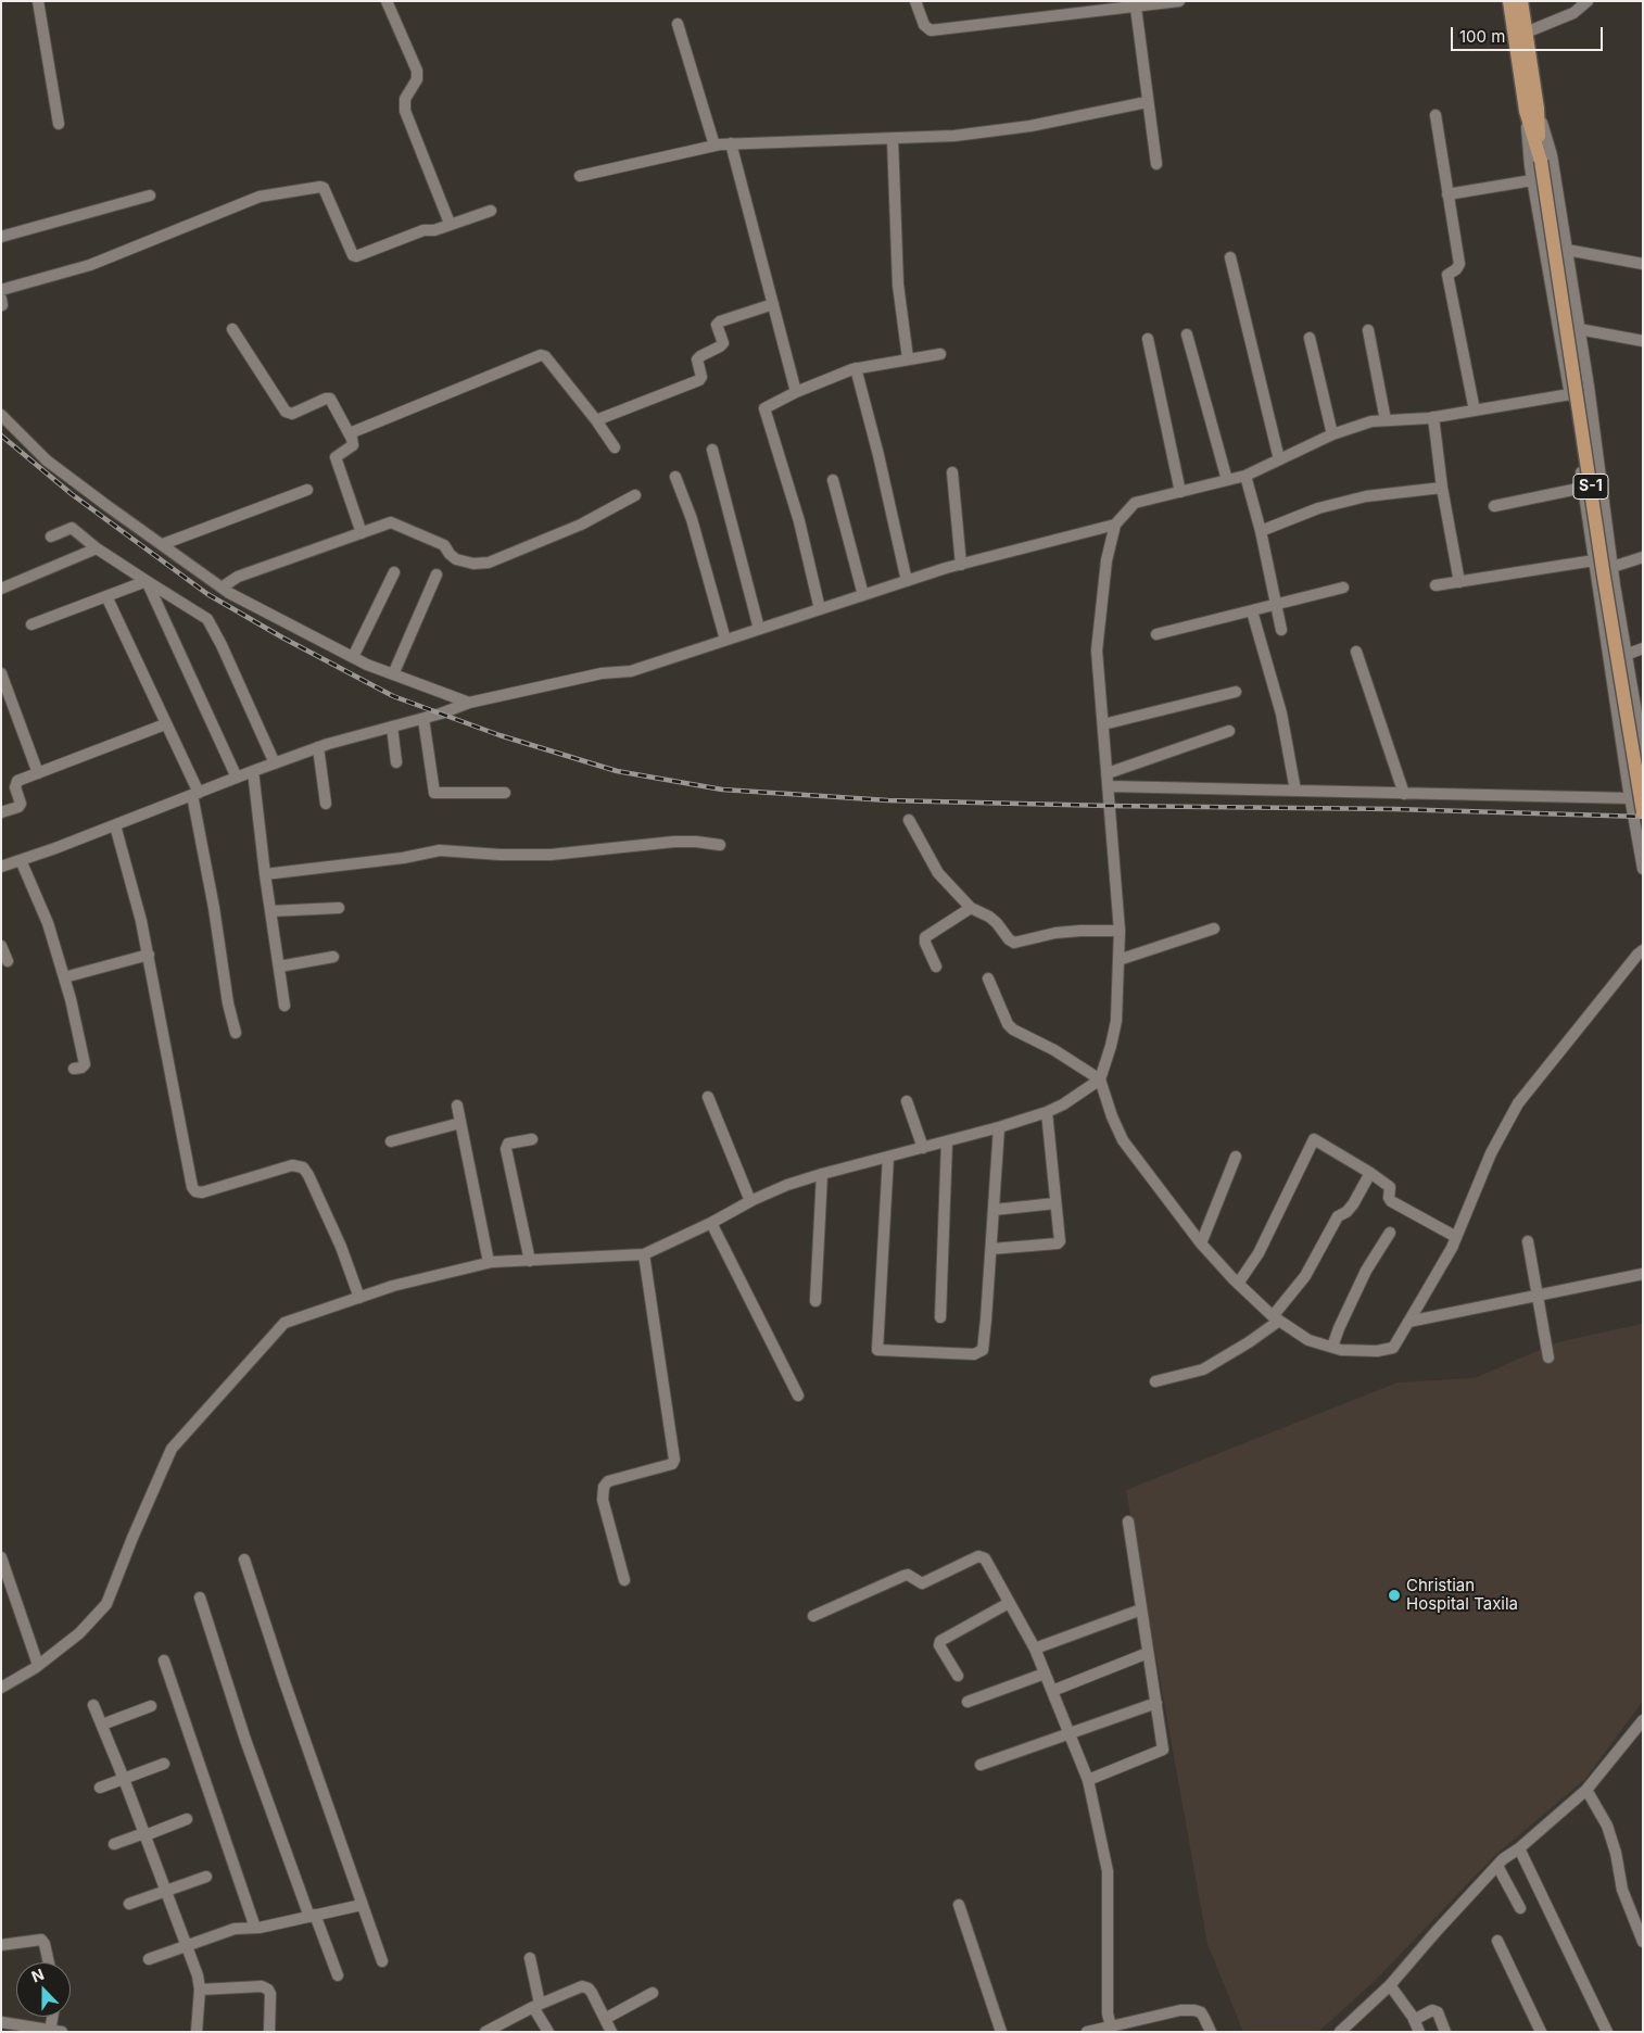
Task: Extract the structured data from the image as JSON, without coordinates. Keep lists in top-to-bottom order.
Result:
{
  "streets": {
    "main road": ["S-1"]
  },
  "places": ["Christian Hospital Taxila"],
  "scale_bar": "100 m",
  "north": "top"
}
